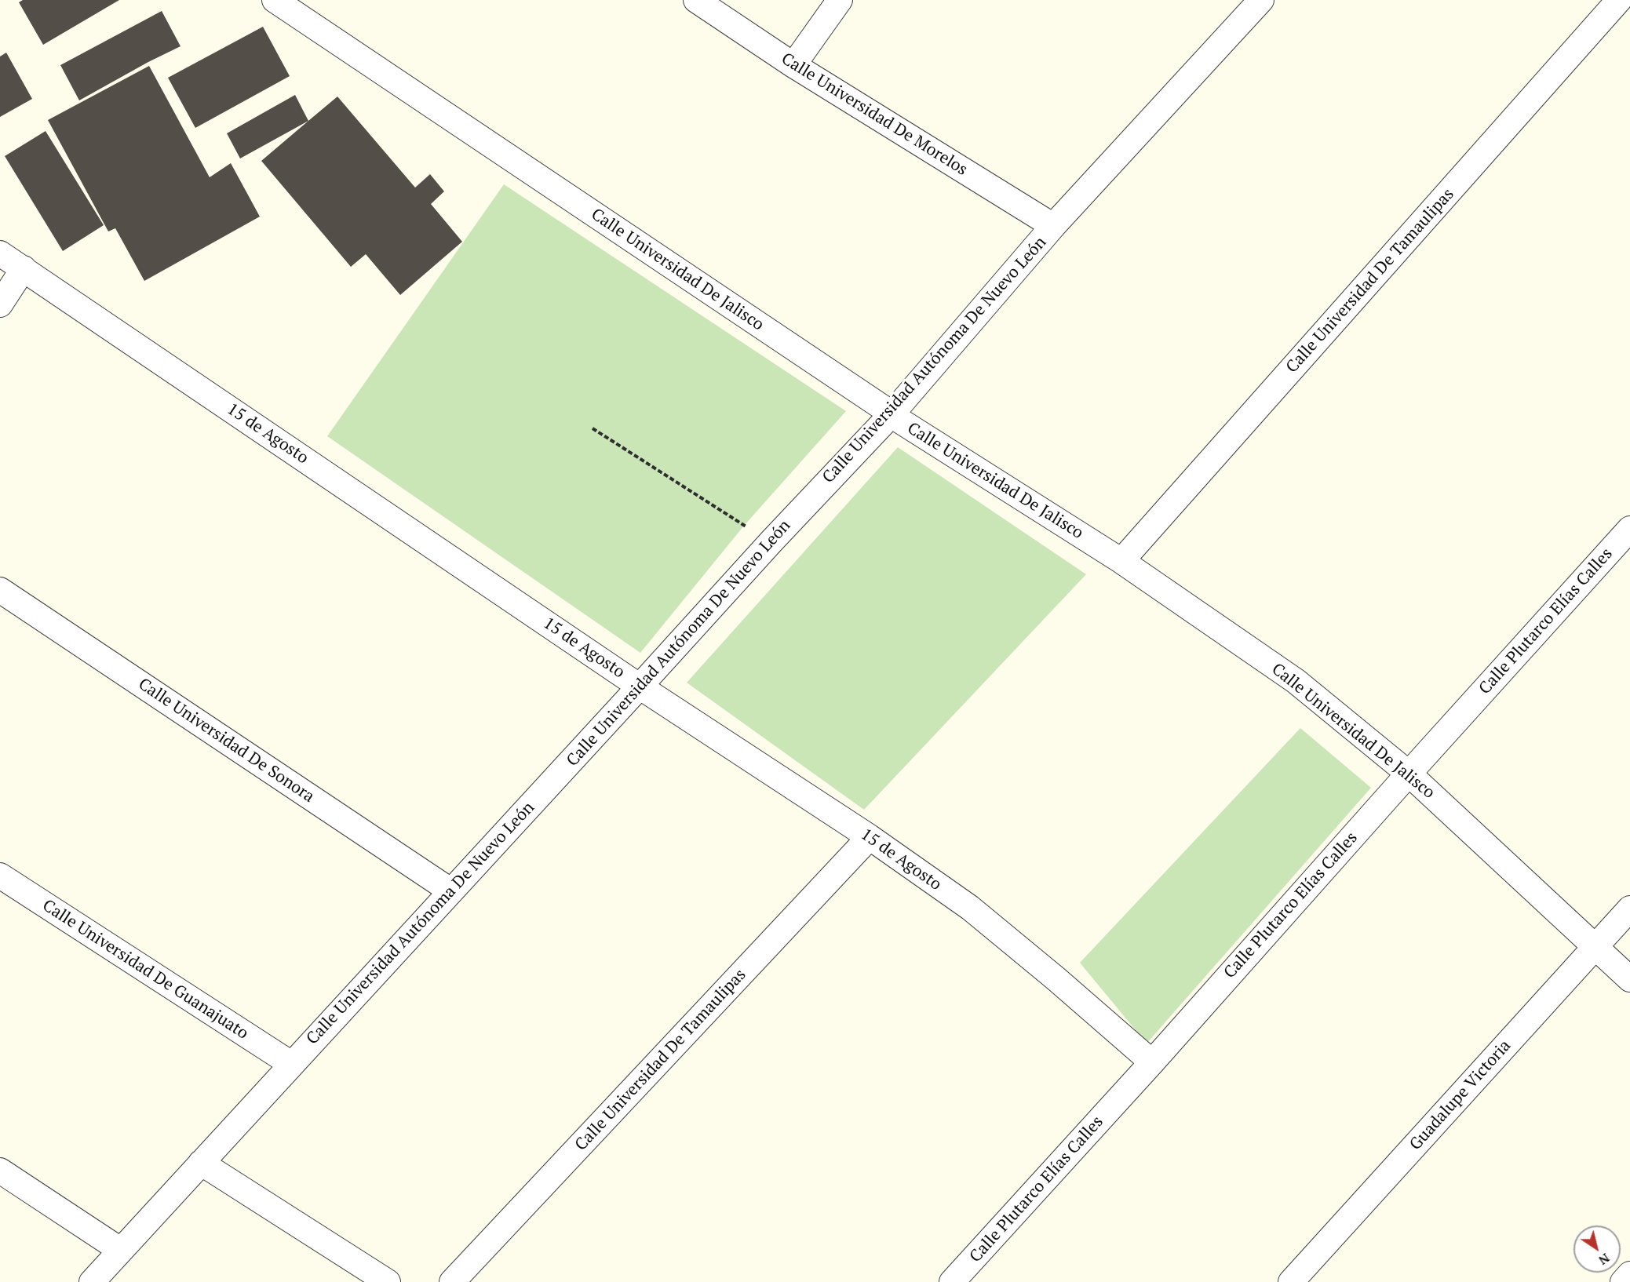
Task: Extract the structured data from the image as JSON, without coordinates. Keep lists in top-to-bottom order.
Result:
{
  "streets": {
    "street": [
      "Calle Universidad De Morelos",
      "Calle Universidad De Jalisco",
      "Calle Universidad De Tamaulipas",
      "Calle Universidad Autónoma De Nuevo León",
      "15 de Agosto",
      "Calle Plutarco Elías Calles",
      "Calle Universidad De Sonora",
      "Calle Universidad De Guanajuato",
      "Guadalupe Victoria"
    ]
  },
  "crossings": [
    ["Calle Universidad De Morelos", "Calle Universidad Autónoma De Nuevo León"],
    ["Calle Universidad De Jalisco", "Calle Universidad De Tamaulipas"],
    ["Calle Universidad De Jalisco", "Calle Universidad Autónoma De Nuevo León"],
    ["Calle Universidad De Jalisco", "Calle Plutarco Elías Calles"],
    ["Calle Universidad De Jalisco", "Guadalupe Victoria"],
    ["Calle Universidad De Tamaulipas", "15 de Agosto"],
    ["Calle Universidad Autónoma De Nuevo León", "15 de Agosto"],
    ["Calle Universidad Autónoma De Nuevo León", "Calle Universidad De Sonora"],
    ["Calle Universidad Autónoma De Nuevo León", "Calle Universidad De Guanajuato"],
    ["15 de Agosto", "Calle Plutarco Elías Calles"]
  ],
  "north": "bottom right"
}
